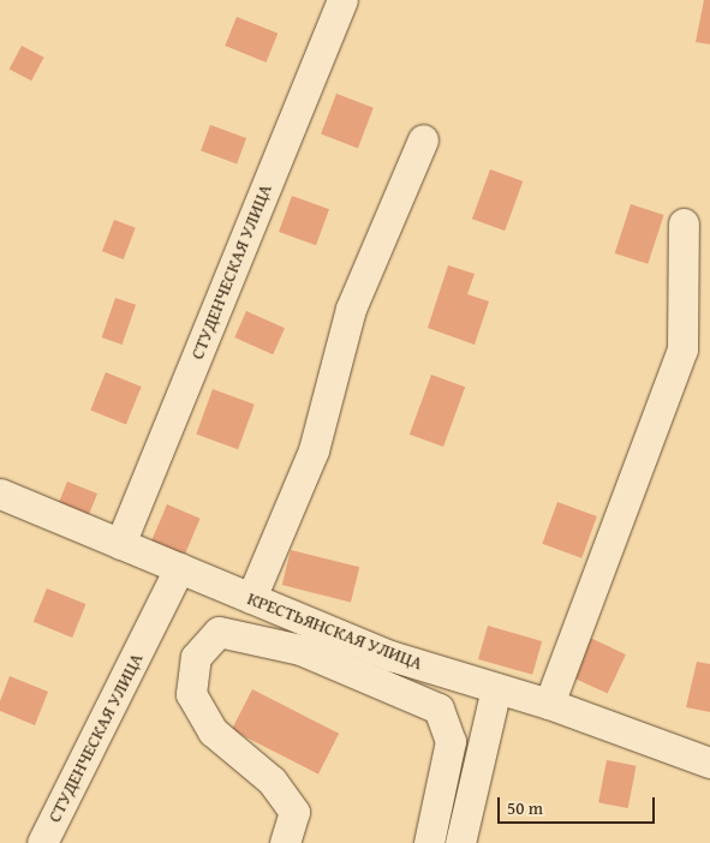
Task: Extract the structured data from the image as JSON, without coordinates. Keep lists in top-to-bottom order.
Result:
{
  "streets": {
    "street": ["СТУДЕНЧЕСКАЯ УЛИЦА", "КРЕСТЬЯНСКАЯ УЛИЦА"]
  },
  "crossings": [
    ["СТУДЕНЧЕСКАЯ УЛИЦА", "КРЕСТЬЯНСКАЯ УЛИЦА"]
  ],
  "scale_bar": "50 m"
}
